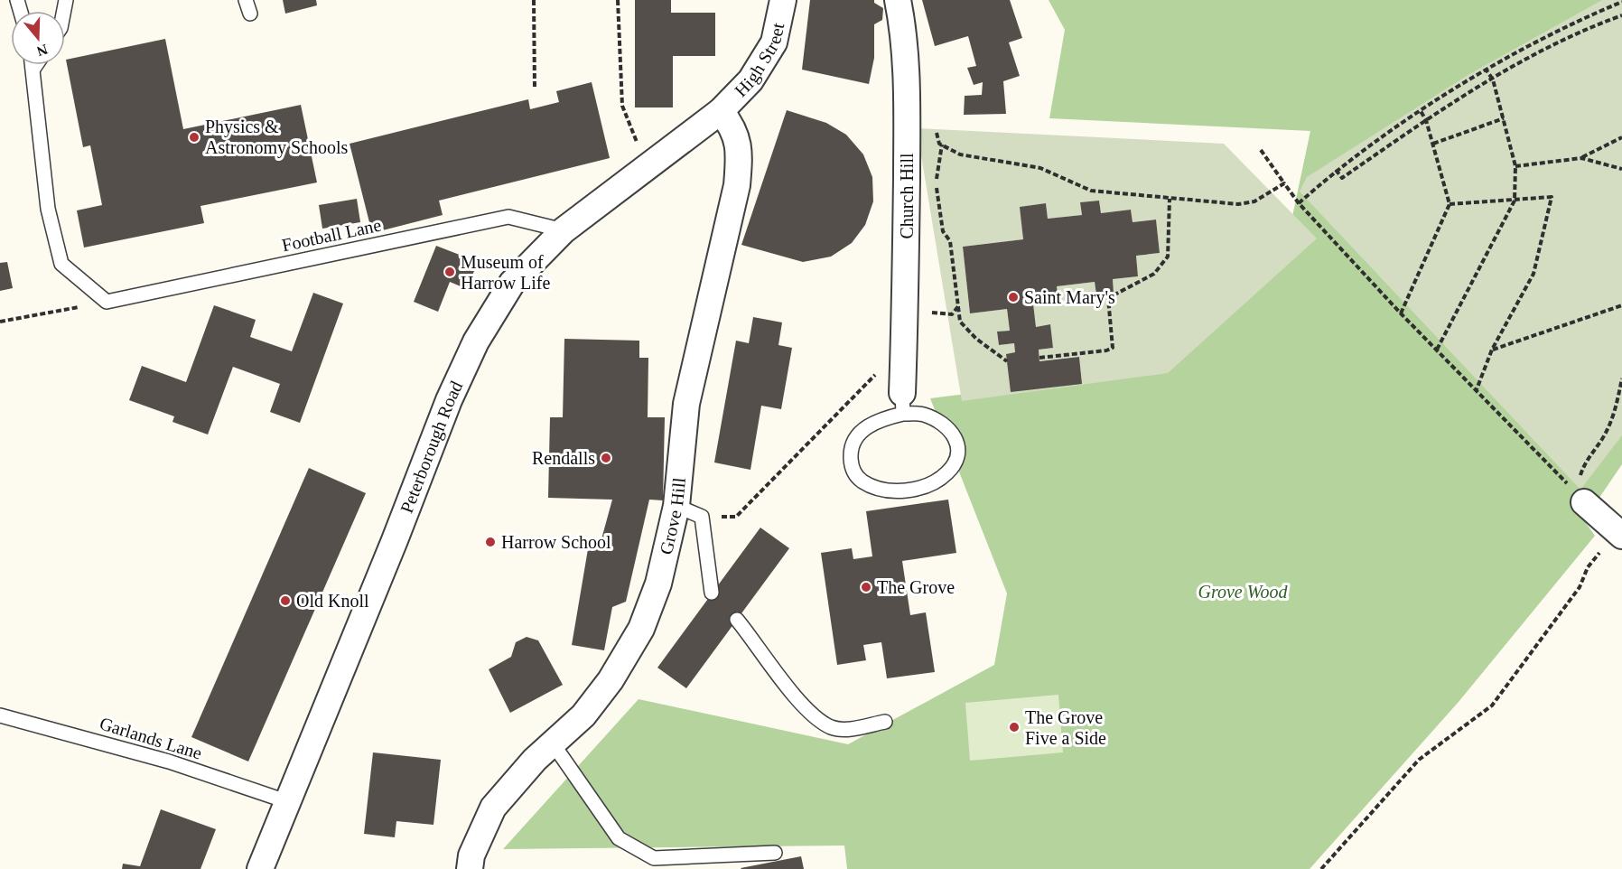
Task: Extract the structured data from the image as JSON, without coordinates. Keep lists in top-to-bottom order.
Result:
{
  "streets": {
    "street": [
      "High Street",
      "Church Hill",
      "Peterborough Road",
      "Grove Hill"
    ],
    "lane": ["Football Lane", "Garlands Lane"]
  },
  "crossings": [
    ["High Street", "Peterborough Road"],
    ["High Street", "Grove Hill"],
    ["Football Lane", "Peterborough Road"],
    ["Peterborough Road", "Grove Hill"],
    ["Peterborough Road", "Garlands Lane"]
  ],
  "parks": ["Grove Wood"],
  "places": [
    "Physics & Astronomy Schools",
    "Museum of Harrow Life",
    "Saint Mary's",
    "Rendalls",
    "Harrow School",
    "The Grove",
    "Old Knoll",
    "The Grove Five a Side"
  ],
  "north": "bottom"
}
